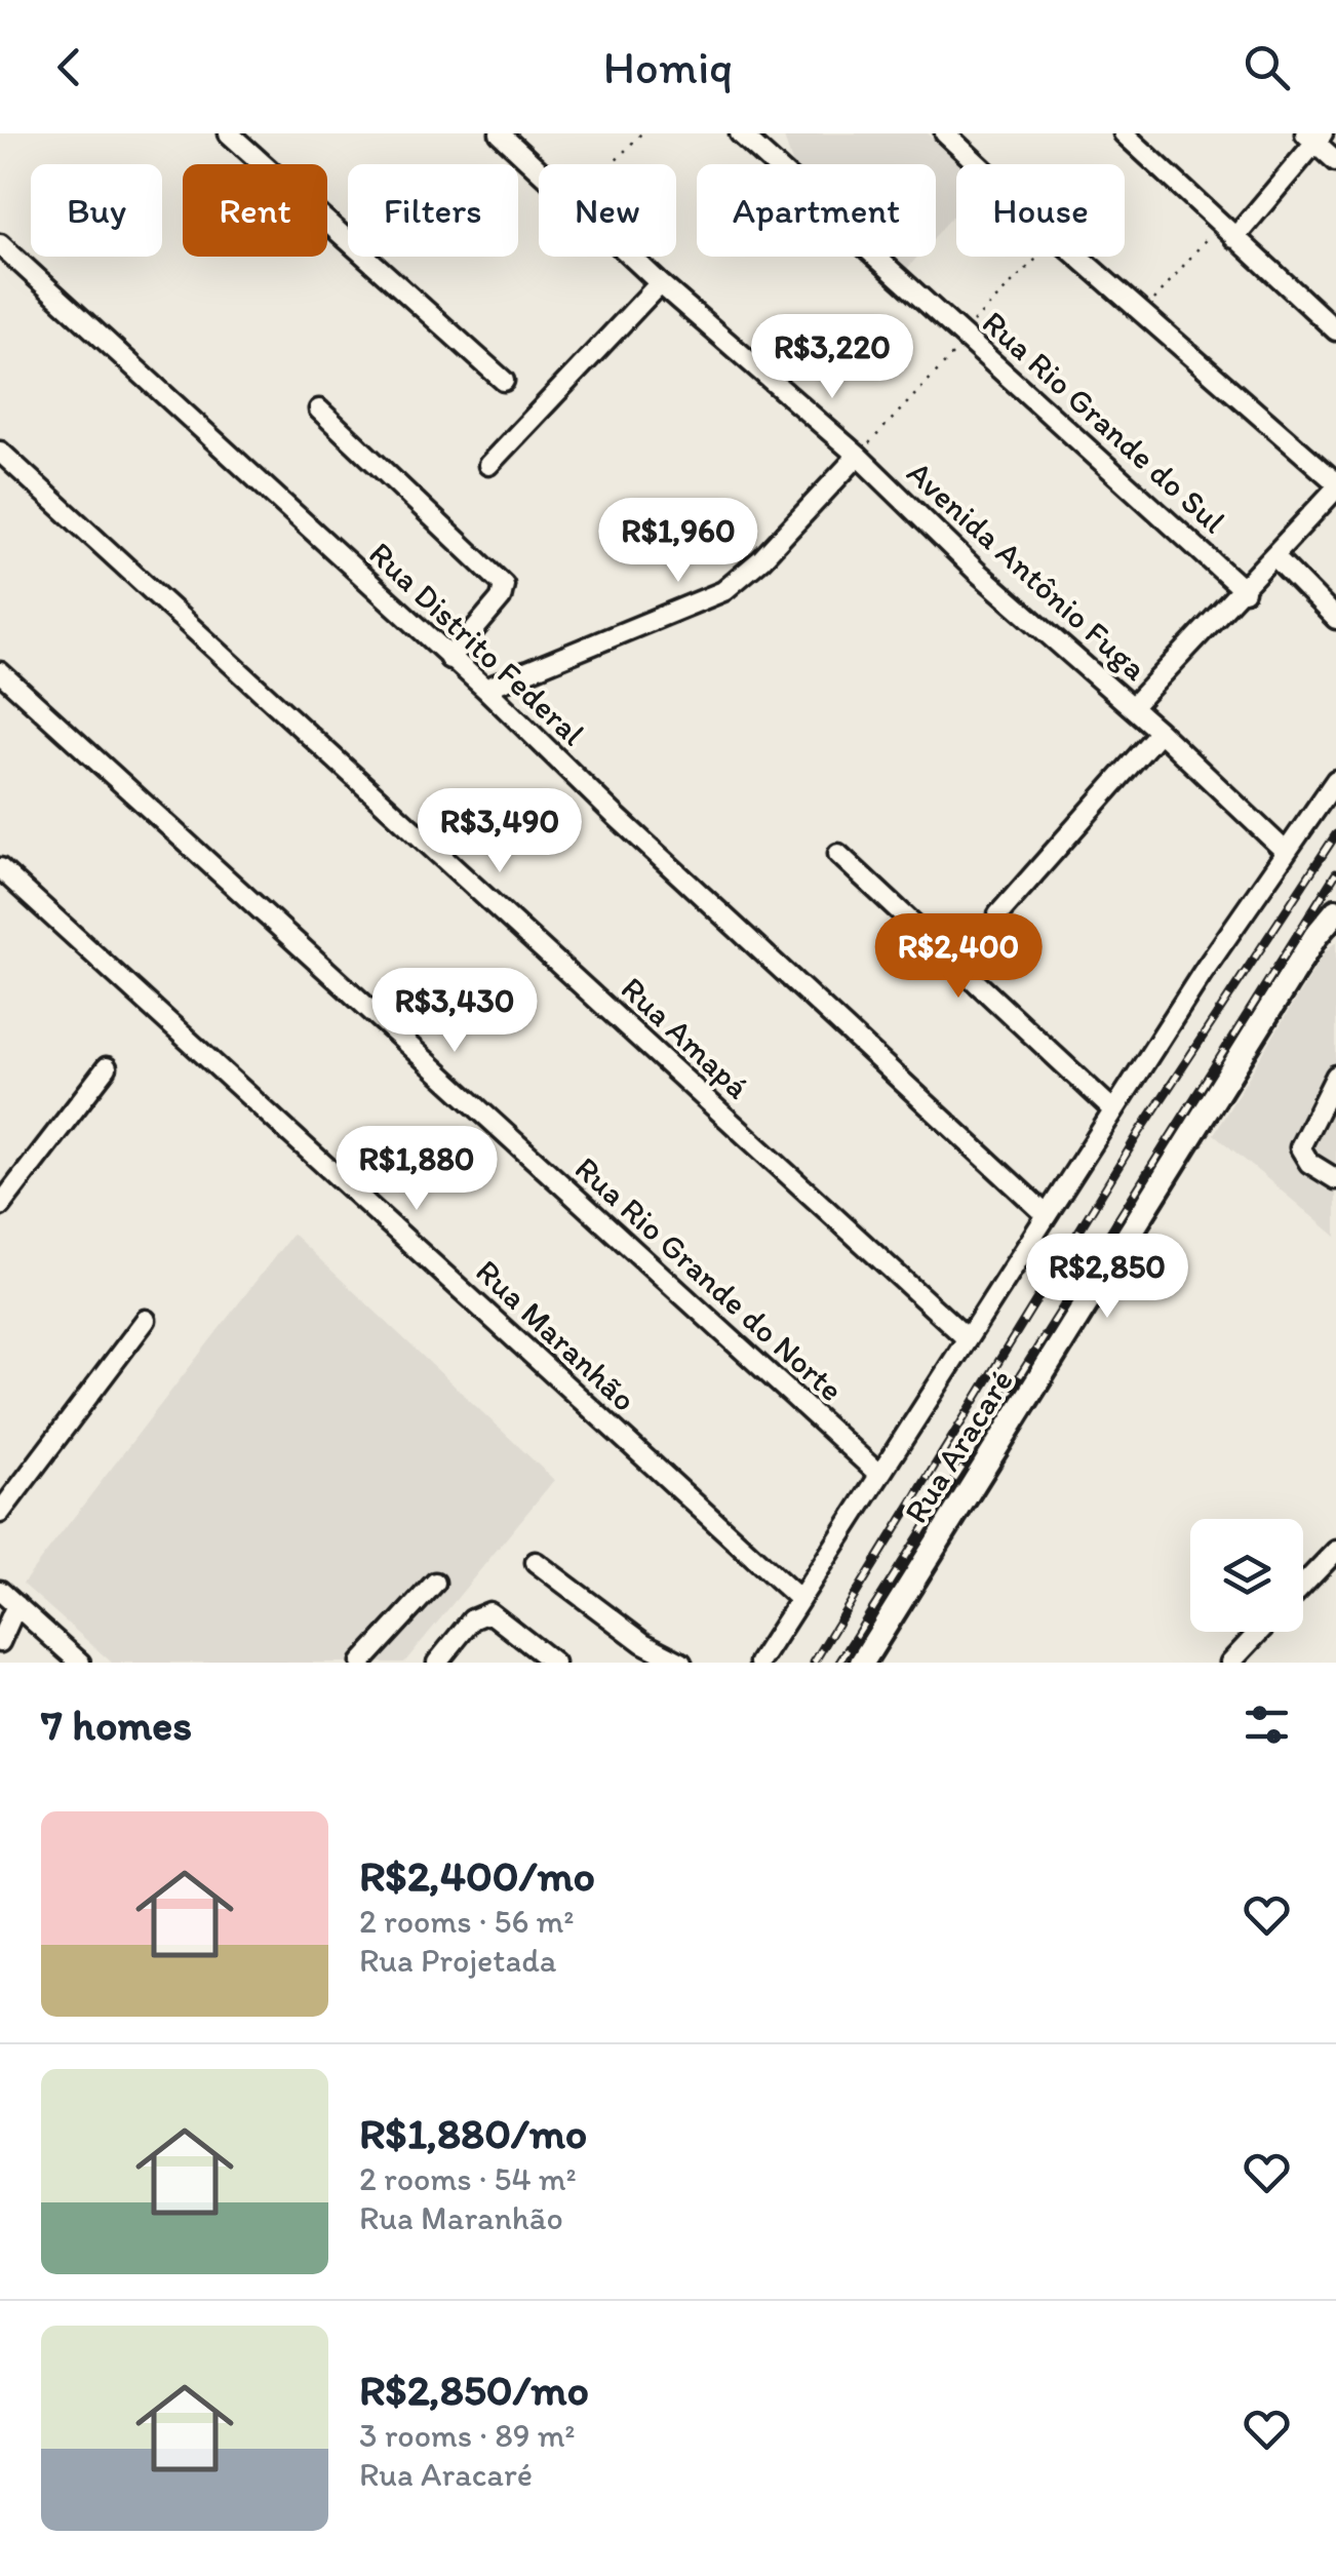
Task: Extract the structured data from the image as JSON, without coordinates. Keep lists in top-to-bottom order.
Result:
{
  "streets": {
    "main road": ["Rua Aracaré"],
    "street": [
      "Rua Rio Grande do Sul",
      "Avenida Antônio Fuga",
      "Rua Distrito Federal",
      "Rua Amapá",
      "Rua Rio Grande do Norte",
      "Rua Maranhão"
    ]
  },
  "page": {
    "header": "Homiq",
    "chip": [
      "Buy",
      "Rent",
      "Filters",
      "New",
      "Apartment",
      "House"
    ],
    "price": [
      "R$3,220",
      "R$1,960",
      "R$3,490",
      "R$2,400",
      "R$3,430",
      "R$1,880",
      "R$2,850"
    ],
    "heading": "7 homes",
    "list": [
      {
        "name": "R$2,400/mo",
        "note": "2 rooms · 56 m² · Rua Projetada"
      },
      {
        "name": "R$1,880/mo",
        "note": "2 rooms · 54 m² · Rua Maranhão"
      },
      {
        "name": "R$2,850/mo",
        "note": "3 rooms · 89 m² · Rua Aracaré"
      }
    ]
  }
}
